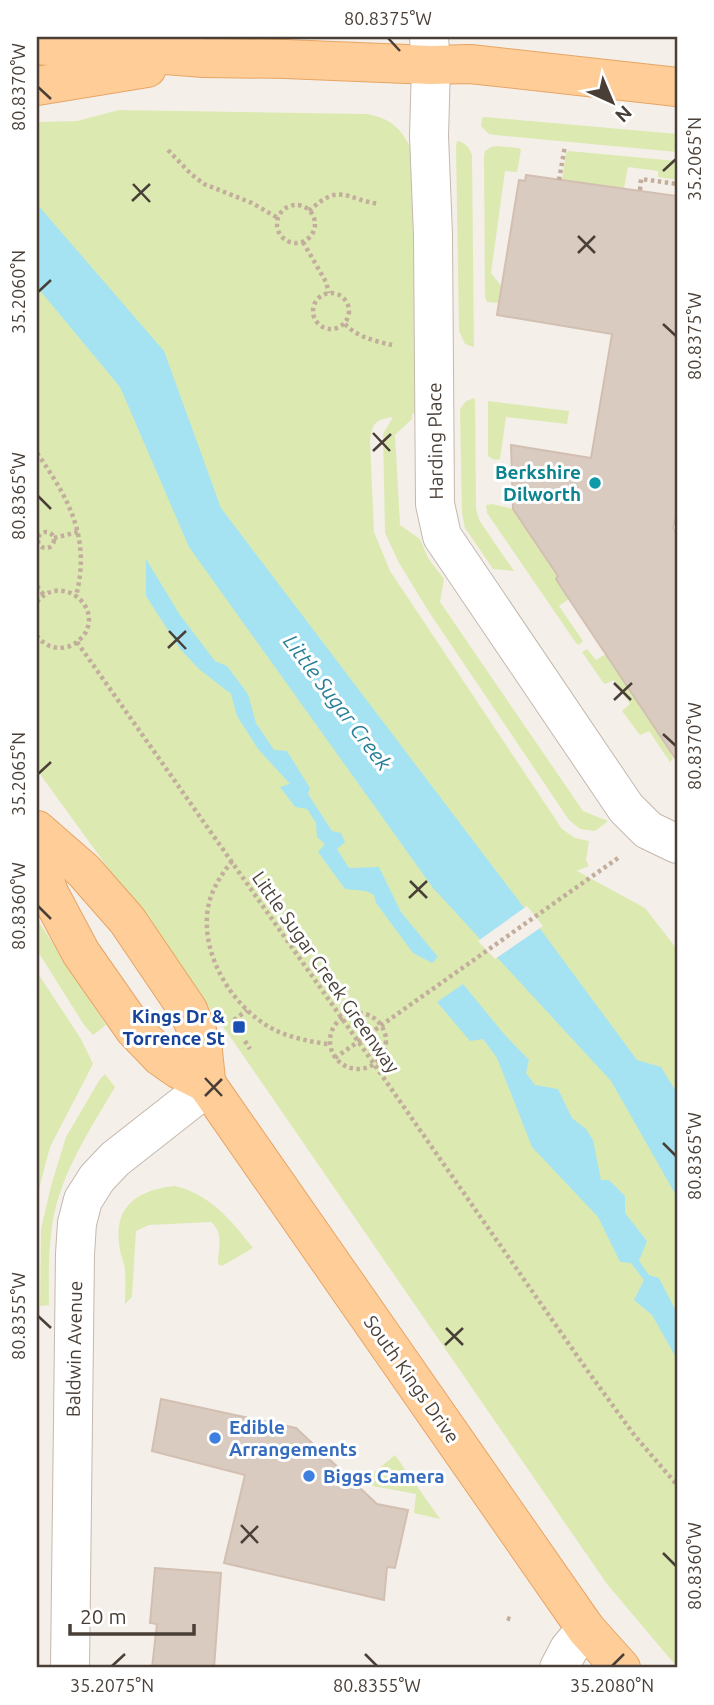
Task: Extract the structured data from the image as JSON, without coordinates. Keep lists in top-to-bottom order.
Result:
{
  "streets": {
    "main road": ["South Kings Drive"],
    "street": ["Harding Place", "Baldwin Avenue"],
    "path": ["Little Sugar Creek Greenway"]
  },
  "crossings": [
    ["Baldwin Avenue", "South Kings Drive"]
  ],
  "water": ["Little Sugar Creek"],
  "places": {
    "other": ["Berkshire Dilworth", "Edible Arrangements", "Biggs Camera"],
    "transit": ["Kings Dr & Torrence St"]
  },
  "scale_bar": "20 m",
  "north": "bottom right",
  "coordinates": [
    "80.8375°W",
    "80.8370°W",
    "35.2065°N",
    "35.2060°N",
    "80.8365°W",
    "80.8360°W",
    "80.8355°W",
    "35.2075°N",
    "35.2080°N"
  ]
}
